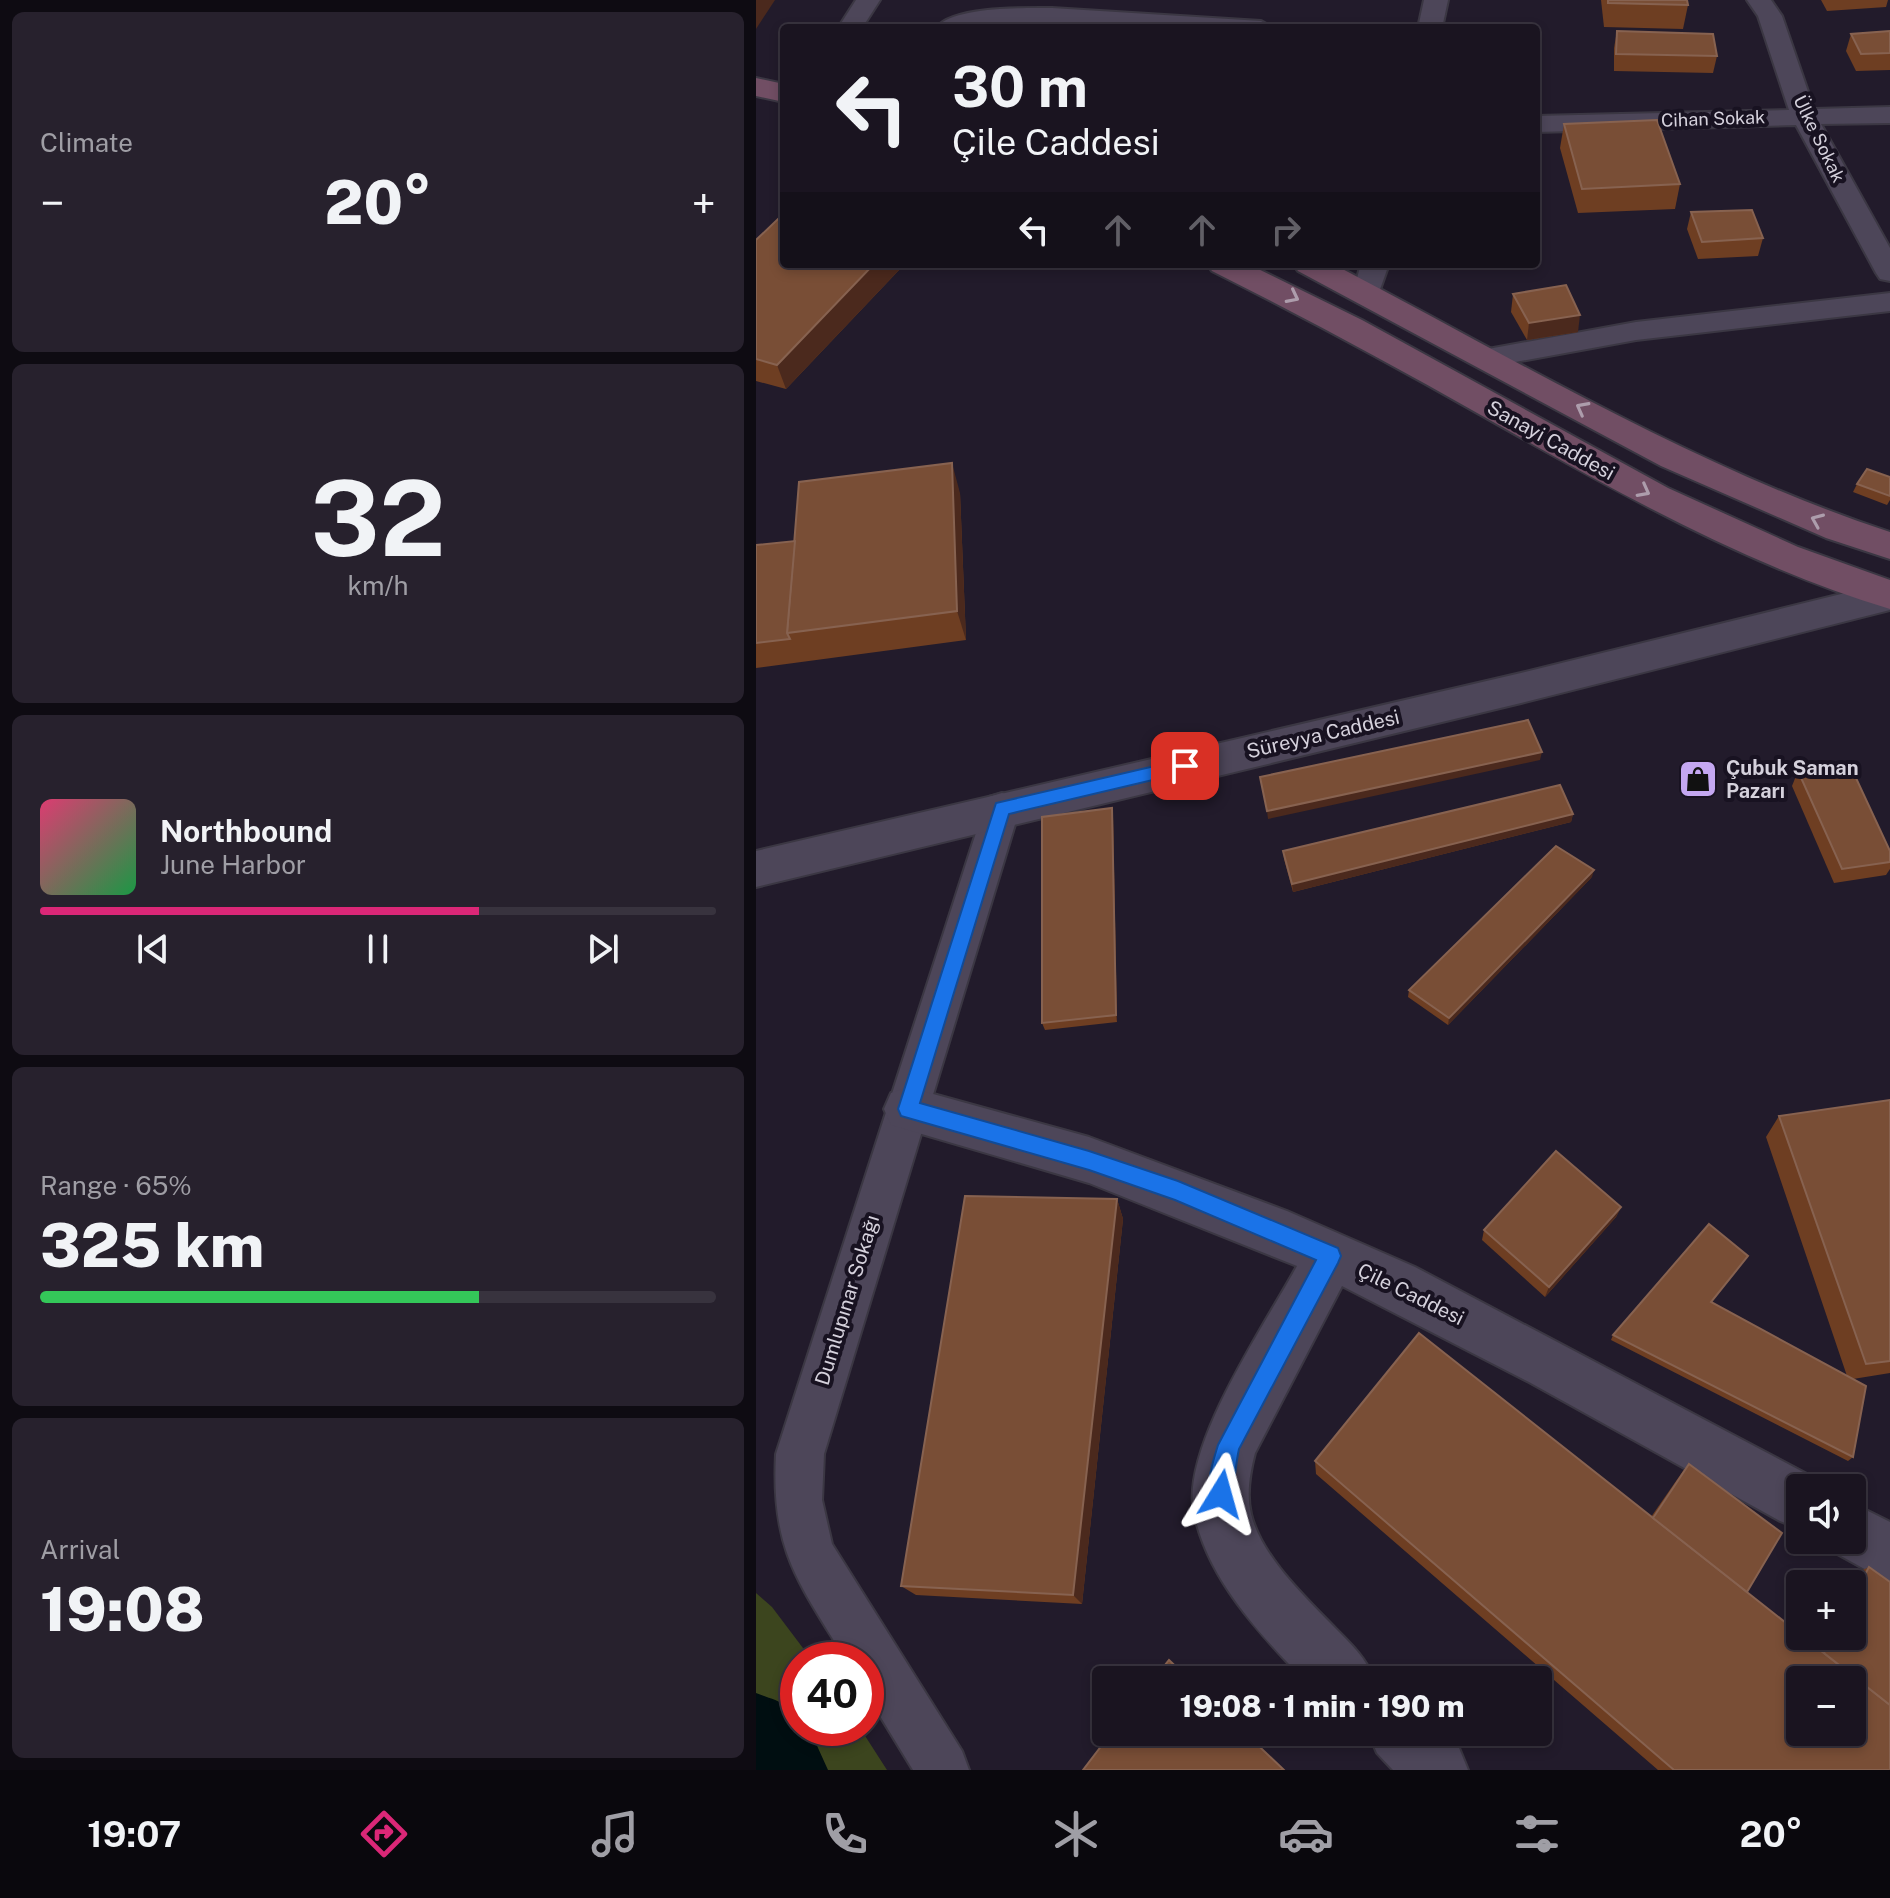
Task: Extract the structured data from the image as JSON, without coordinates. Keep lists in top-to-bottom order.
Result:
{
  "streets": {
    "main road": ["Sanayi Caddesi"],
    "street": [
      "Cihan Sokak",
      "Ülke Sokak",
      "Süreyya Caddesi",
      "Çile Caddesi",
      "Dumlupınar Sokağı"
    ]
  },
  "crossings": [
    ["Cihan Sokak", "Ülke Sokak"],
    ["Sanayi Caddesi", "Süreyya Caddesi"],
    ["Süreyya Caddesi", "Dumlupınar Sokağı"],
    ["Çile Caddesi", "Dumlupınar Sokağı"]
  ],
  "places": {
    "shop": ["Çubuk Saman Pazarı"]
  },
  "page": {
    "tile": [
      "Climate",
      ["32", "km/h"],
      ["Range · 65%", "325 km"],
      ["Arrival", "19:08"]
    ],
    "turn": ["30 m", "Çile Caddesi"],
    "heat": ["−", "20°", "+"],
    "song": ["Northbound", "June Harbor"],
    "map_buttons": ["+", "−"],
    "limit": "40",
    "trip": "19:08 · 1 min · 190 m",
    "tabs": ["19:07", "20°"]
  }
}
